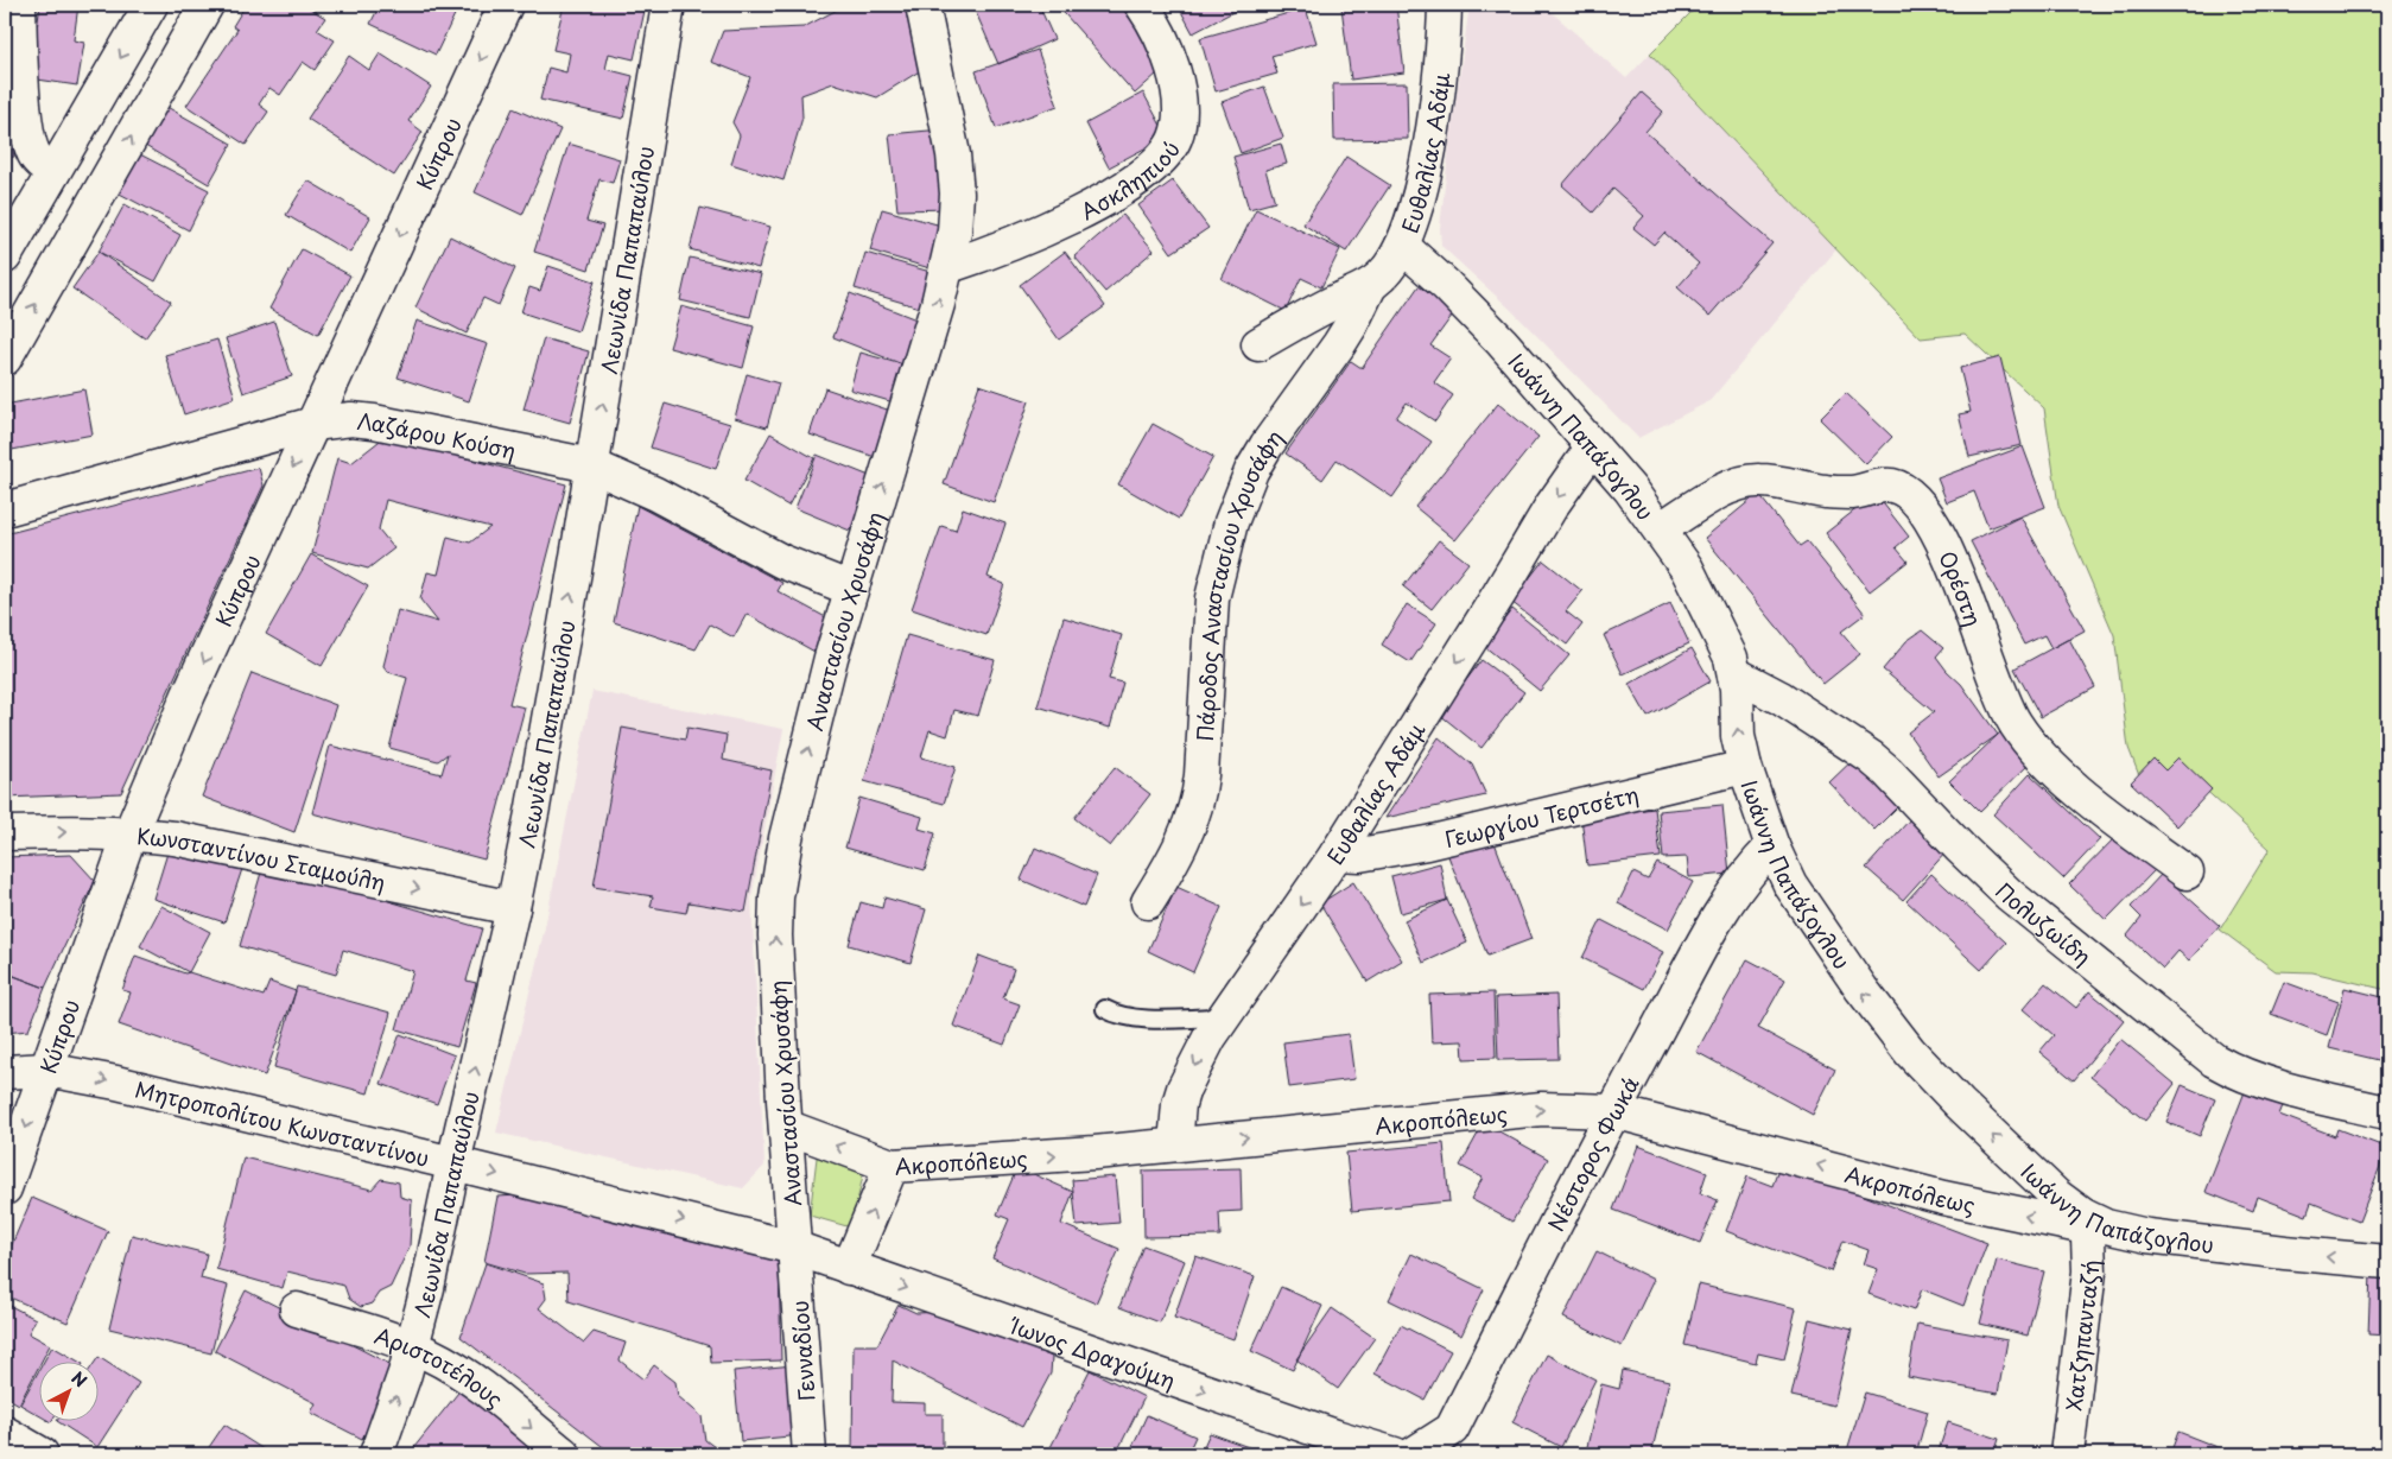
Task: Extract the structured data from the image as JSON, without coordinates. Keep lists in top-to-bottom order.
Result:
{
  "streets": {
    "street": [
      "Ευθαλίας Αδάμ",
      "Κύπρου",
      "Ασκληπιού",
      "Λεωνίδα Παπαπαύλου",
      "Λαζάρου Κούση",
      "Ιωάννη Παπάζογλου",
      "Πάροδος Αναστασίου Χρυσάφη",
      "Ορέστη",
      "Αναστασίου Χρυσάφη",
      "Γεωργίου Τερτσέτη",
      "Κωνσταντίνου Σταμούλη",
      "Πολυζωίδη",
      "Ακροπόλεως",
      "Μητροπολίτου Κωνσταντίνου",
      "Νέστορος Φωκά",
      "Χατζηπανταζή",
      "Γενναδίου",
      "Ίωνος Δραγούμη",
      "Αριστοτέλους"
    ]
  },
  "crossings": [
    ["Ευθαλίας Αδάμ", "Ιωάννη Παπάζογλου"],
    ["Ευθαλίας Αδάμ", "Πάροδος Αναστασίου Χρυσάφη"],
    ["Ευθαλίας Αδάμ", "Γεωργίου Τερτσέτη"],
    ["Ευθαλίας Αδάμ", "Ακροπόλεως"],
    ["Κύπρου", "Λαζάρου Κούση"],
    ["Κύπρου", "Κωνσταντίνου Σταμούλη"],
    ["Κύπρου", "Μητροπολίτου Κωνσταντίνου"],
    ["Ασκληπιού", "Αναστασίου Χρυσάφη"],
    ["Λεωνίδα Παπαπαύλου", "Λαζάρου Κούση"],
    ["Λεωνίδα Παπαπαύλου", "Κωνσταντίνου Σταμούλη"],
    ["Λεωνίδα Παπαπαύλου", "Μητροπολίτου Κωνσταντίνου"],
    ["Λεωνίδα Παπαπαύλου", "Αριστοτέλους"],
    ["Λαζάρου Κούση", "Αναστασίου Χρυσάφη"],
    ["Ιωάννη Παπάζογλου", "Ορέστη"],
    ["Ιωάννη Παπάζογλου", "Γεωργίου Τερτσέτη"],
    ["Ιωάννη Παπάζογλου", "Πολυζωίδη"],
    ["Ιωάννη Παπάζογλου", "Ακροπόλεως"],
    ["Ιωάννη Παπάζογλου", "Νέστορος Φωκά"],
    ["Ιωάννη Παπάζογλου", "Χατζηπανταζή"],
    ["Αναστασίου Χρυσάφη", "Μητροπολίτου Κωνσταντίνου"],
    ["Αναστασίου Χρυσάφη", "Γενναδίου"],
    ["Αναστασίου Χρυσάφη", "Ίωνος Δραγούμη"],
    ["Ακροπόλεως", "Νέστορος Φωκά"],
    ["Ακροπόλεως", "Χατζηπανταζή"],
    ["Ακροπόλεως", "Ίωνος Δραγούμη"],
    ["Μητροπολίτου Κωνσταντίνου", "Γενναδίου"],
    ["Μητροπολίτου Κωνσταντίνου", "Ίωνος Δραγούμη"],
    ["Γενναδίου", "Ίωνος Δραγούμη"]
  ],
  "one_way": [
    "Ευθαλίας Αδάμ",
    "Κύπρου",
    "Λεωνίδα Παπαπαύλου",
    "Ιωάννη Παπάζογλου",
    "Αναστασίου Χρυσάφη",
    "Κωνσταντίνου Σταμούλη",
    "Μητροπολίτου Κωνσταντίνου",
    "Ίωνος Δραγούμη",
    "Αριστοτέλους"
  ],
  "north": "top right"
}
